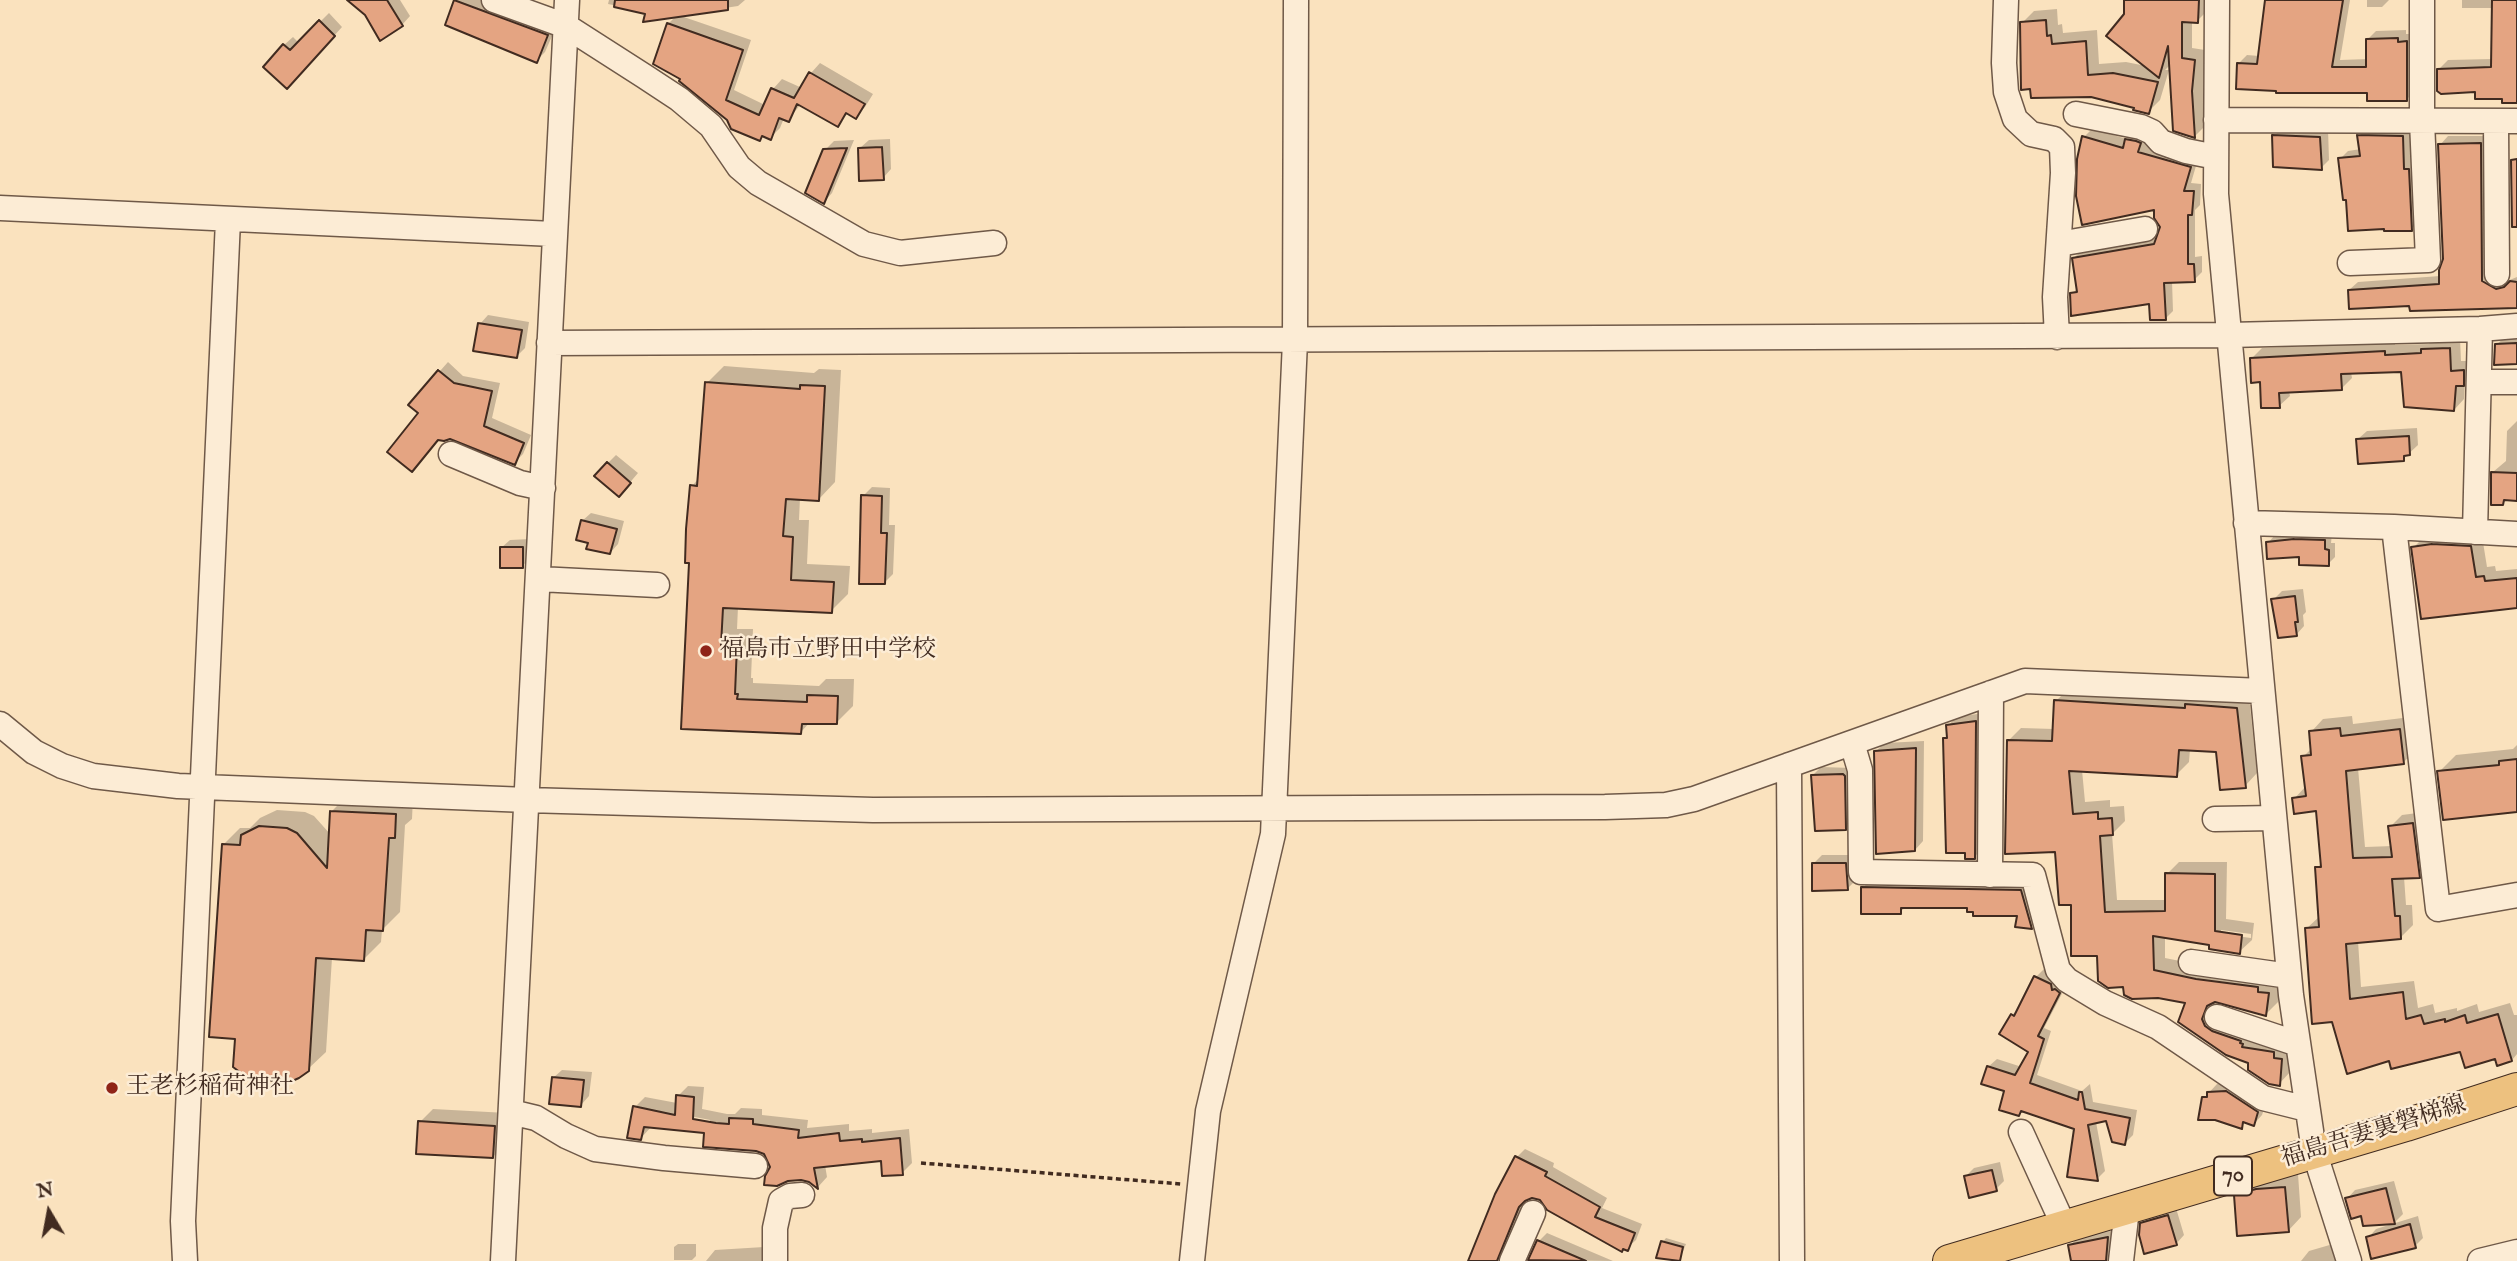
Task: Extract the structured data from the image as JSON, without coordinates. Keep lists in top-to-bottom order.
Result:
{
  "streets": {
    "main road": ["福島吾妻裏磐梯線", "70"]
  },
  "places": ["福島市立野田中学校", "王老杉稲荷神社"],
  "north": "top"
}
